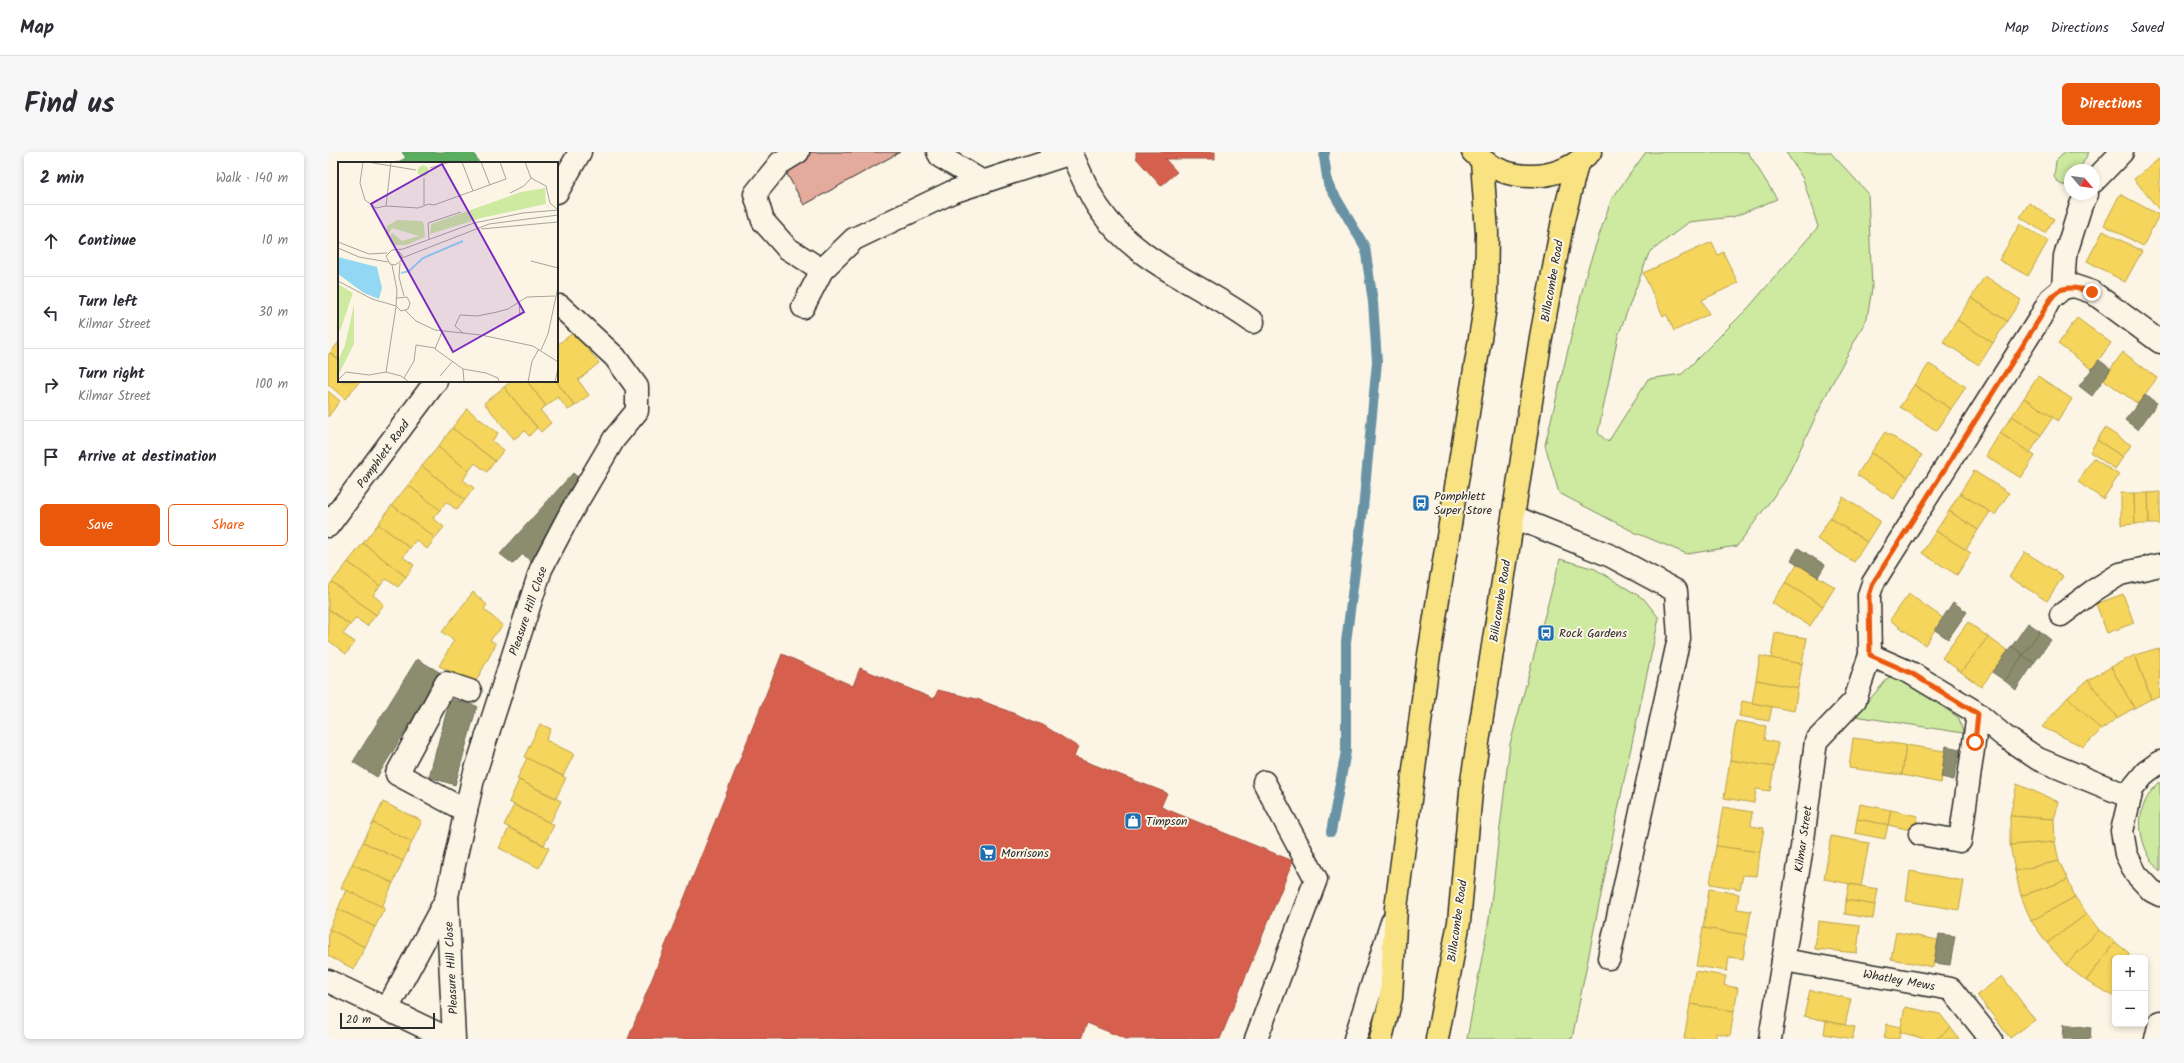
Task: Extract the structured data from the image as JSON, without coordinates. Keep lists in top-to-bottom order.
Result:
{
  "streets": {
    "main road": ["Billacombe Road"],
    "street": [
      "Pomphlett Road",
      "Pleasure Hill Close",
      "Kilmar Street",
      "Whatley Mews"
    ]
  },
  "crossings": [
    ["Kilmar Street", "Whatley Mews"]
  ],
  "places": {
    "bus stop": ["Pomphlett Super Store", "Rock Gardens"],
    "shop": ["Timpson"],
    "supermarket": ["Morrisons"]
  },
  "scale_bar": "20 m",
  "north": "bottom right",
  "page": {
    "header": "Map",
    "nav": ["Map", "Directions", "Saved"],
    "title": "Find us",
    "buttons": [
      "Directions",
      ["Save", "Share"]
    ],
    "heading": ["2 min", "Walk · 140 m"],
    "list": [
      ["Continue", "10 m"],
      ["Turn left", "Kilmar Street", "30 m"],
      ["Turn right", "Kilmar Street", "100 m"],
      "Arrive at destination"
    ],
    "map_buttons": ["+", "−"],
    "scale": "20 m"
  }
}
